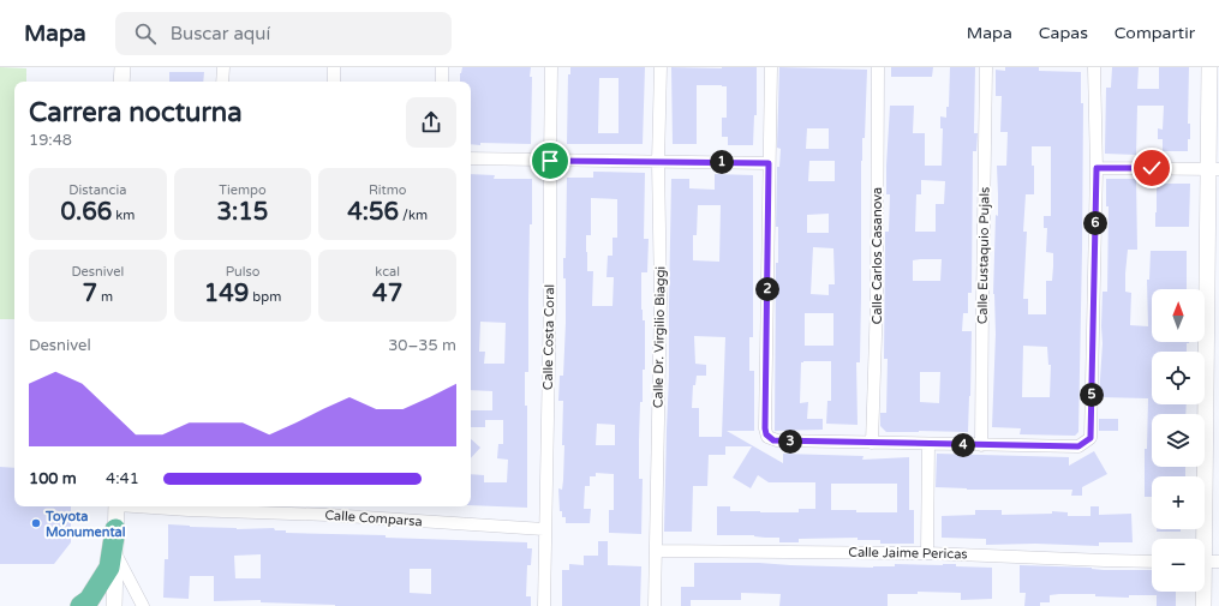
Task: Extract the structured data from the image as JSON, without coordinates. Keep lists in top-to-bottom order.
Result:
{
  "streets": {
    "street": [
      "Calle Carlos Casanova",
      "Calle Eustaquio Pujals",
      "Calle Costa Coral",
      "Calle Dr. Virgilio Biaggi",
      "Calle Comparsa",
      "Calle Jaime Pericas"
    ]
  },
  "crossings": [
    ["Calle Costa Coral", "Calle Comparsa"],
    ["Calle Dr. Virgilio Biaggi", "Calle Jaime Pericas"]
  ],
  "places": ["Toyota Monumental"],
  "north": "top",
  "page": {
    "header": "Mapa",
    "search": "Buscar aquí",
    "nav": ["Mapa", "Capas", "Compartir"],
    "heading": ["Carrera nocturna", "19:48"],
    "pins": [
      "1",
      "6",
      "2",
      "5",
      "3",
      "4"
    ],
    "stats": [
      ["Distancia", "0.66 km"],
      ["Tiempo", "3:15"],
      ["Ritmo", "4:56 /km"],
      ["Desnivel", "7 m"],
      ["Pulso", "149 bpm"],
      ["kcal", "47"]
    ],
    "map_buttons": ["+", "−"],
    "chart": ["Desnivel", "30–35 m"],
    "list": [
      {
        "name": "100 m",
        "note": "4:41"
      }
    ]
  }
}
